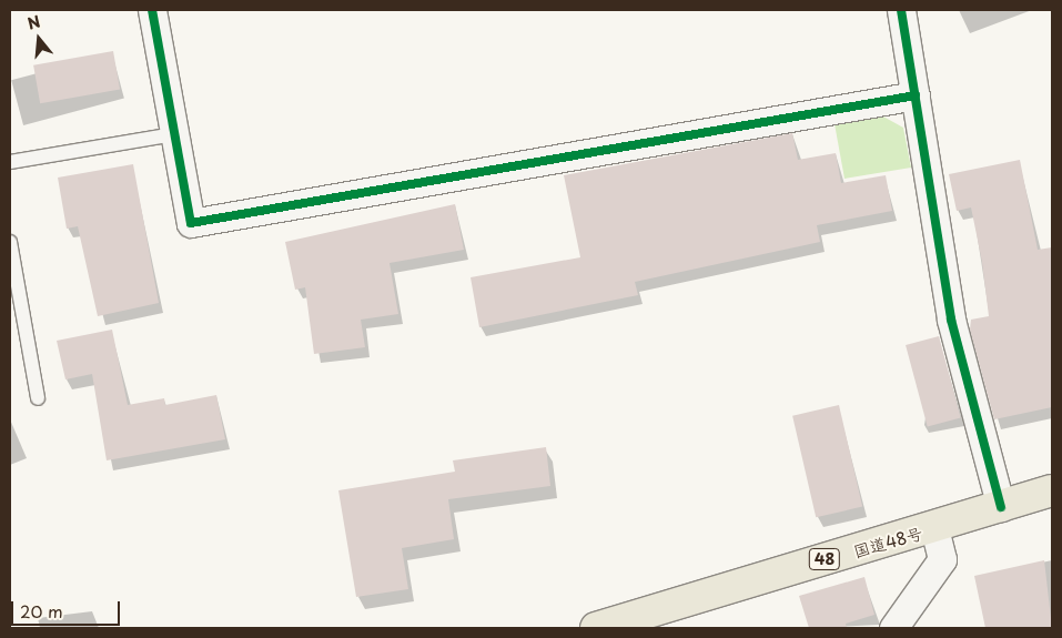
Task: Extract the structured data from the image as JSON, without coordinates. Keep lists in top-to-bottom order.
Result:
{
  "streets": {
    "highway": ["国道48号", "48"]
  },
  "scale_bar": "20 m",
  "north": "top"
}
